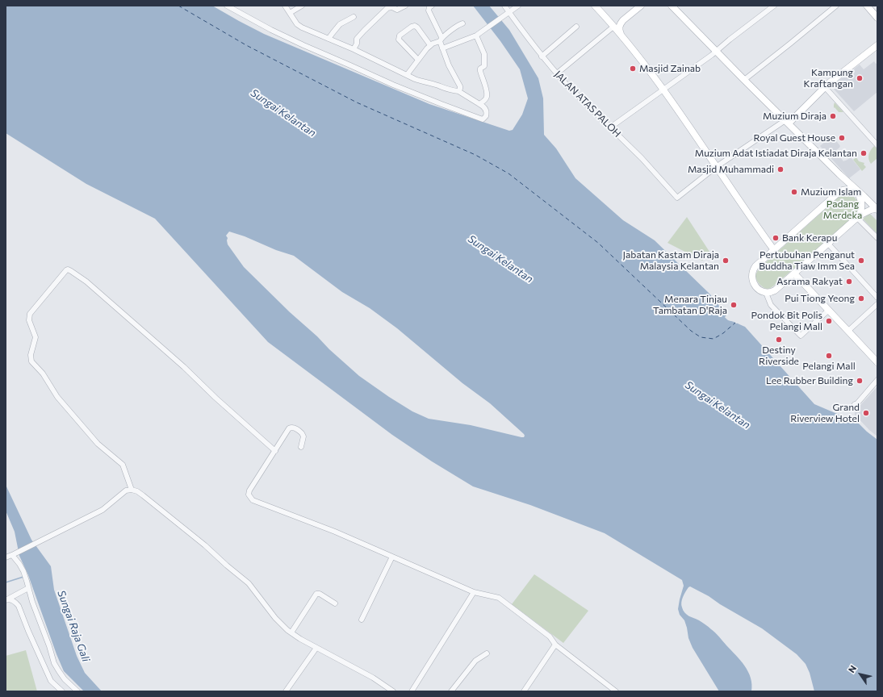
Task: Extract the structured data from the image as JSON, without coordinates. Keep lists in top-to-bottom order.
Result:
{
  "streets": {
    "street": ["JALAN ATAS PALOH"]
  },
  "water": ["Sungai Kelantan", "Sungai Raja Gali"],
  "parks": ["Padang Merdeka"],
  "places": [
    "Masjid Zainab",
    "Kampung Kraftangan",
    "Muzium Diraja",
    "Royal Guest House",
    "Muzium Adat Istiadat Diraja Kelantan",
    "Masjid Muhammadi",
    "Muzium Islam",
    "Bank Kerapu",
    "Jabatan Kastam Diraja Malaysia Kelantan",
    "Pertubuhan Penganut Buddha Tiaw Imm Sea",
    "Asrama Rakyat",
    "Pui Tiong Yeong",
    "Menara Tinjau Tambatan D'Raja",
    "Pondok Bit Polis Pelangi Mall",
    "Destiny Riverside",
    "Pelangi Mall",
    "Lee Rubber Building",
    "Grand Riverview Hotel"
  ],
  "north": "top left"
}
